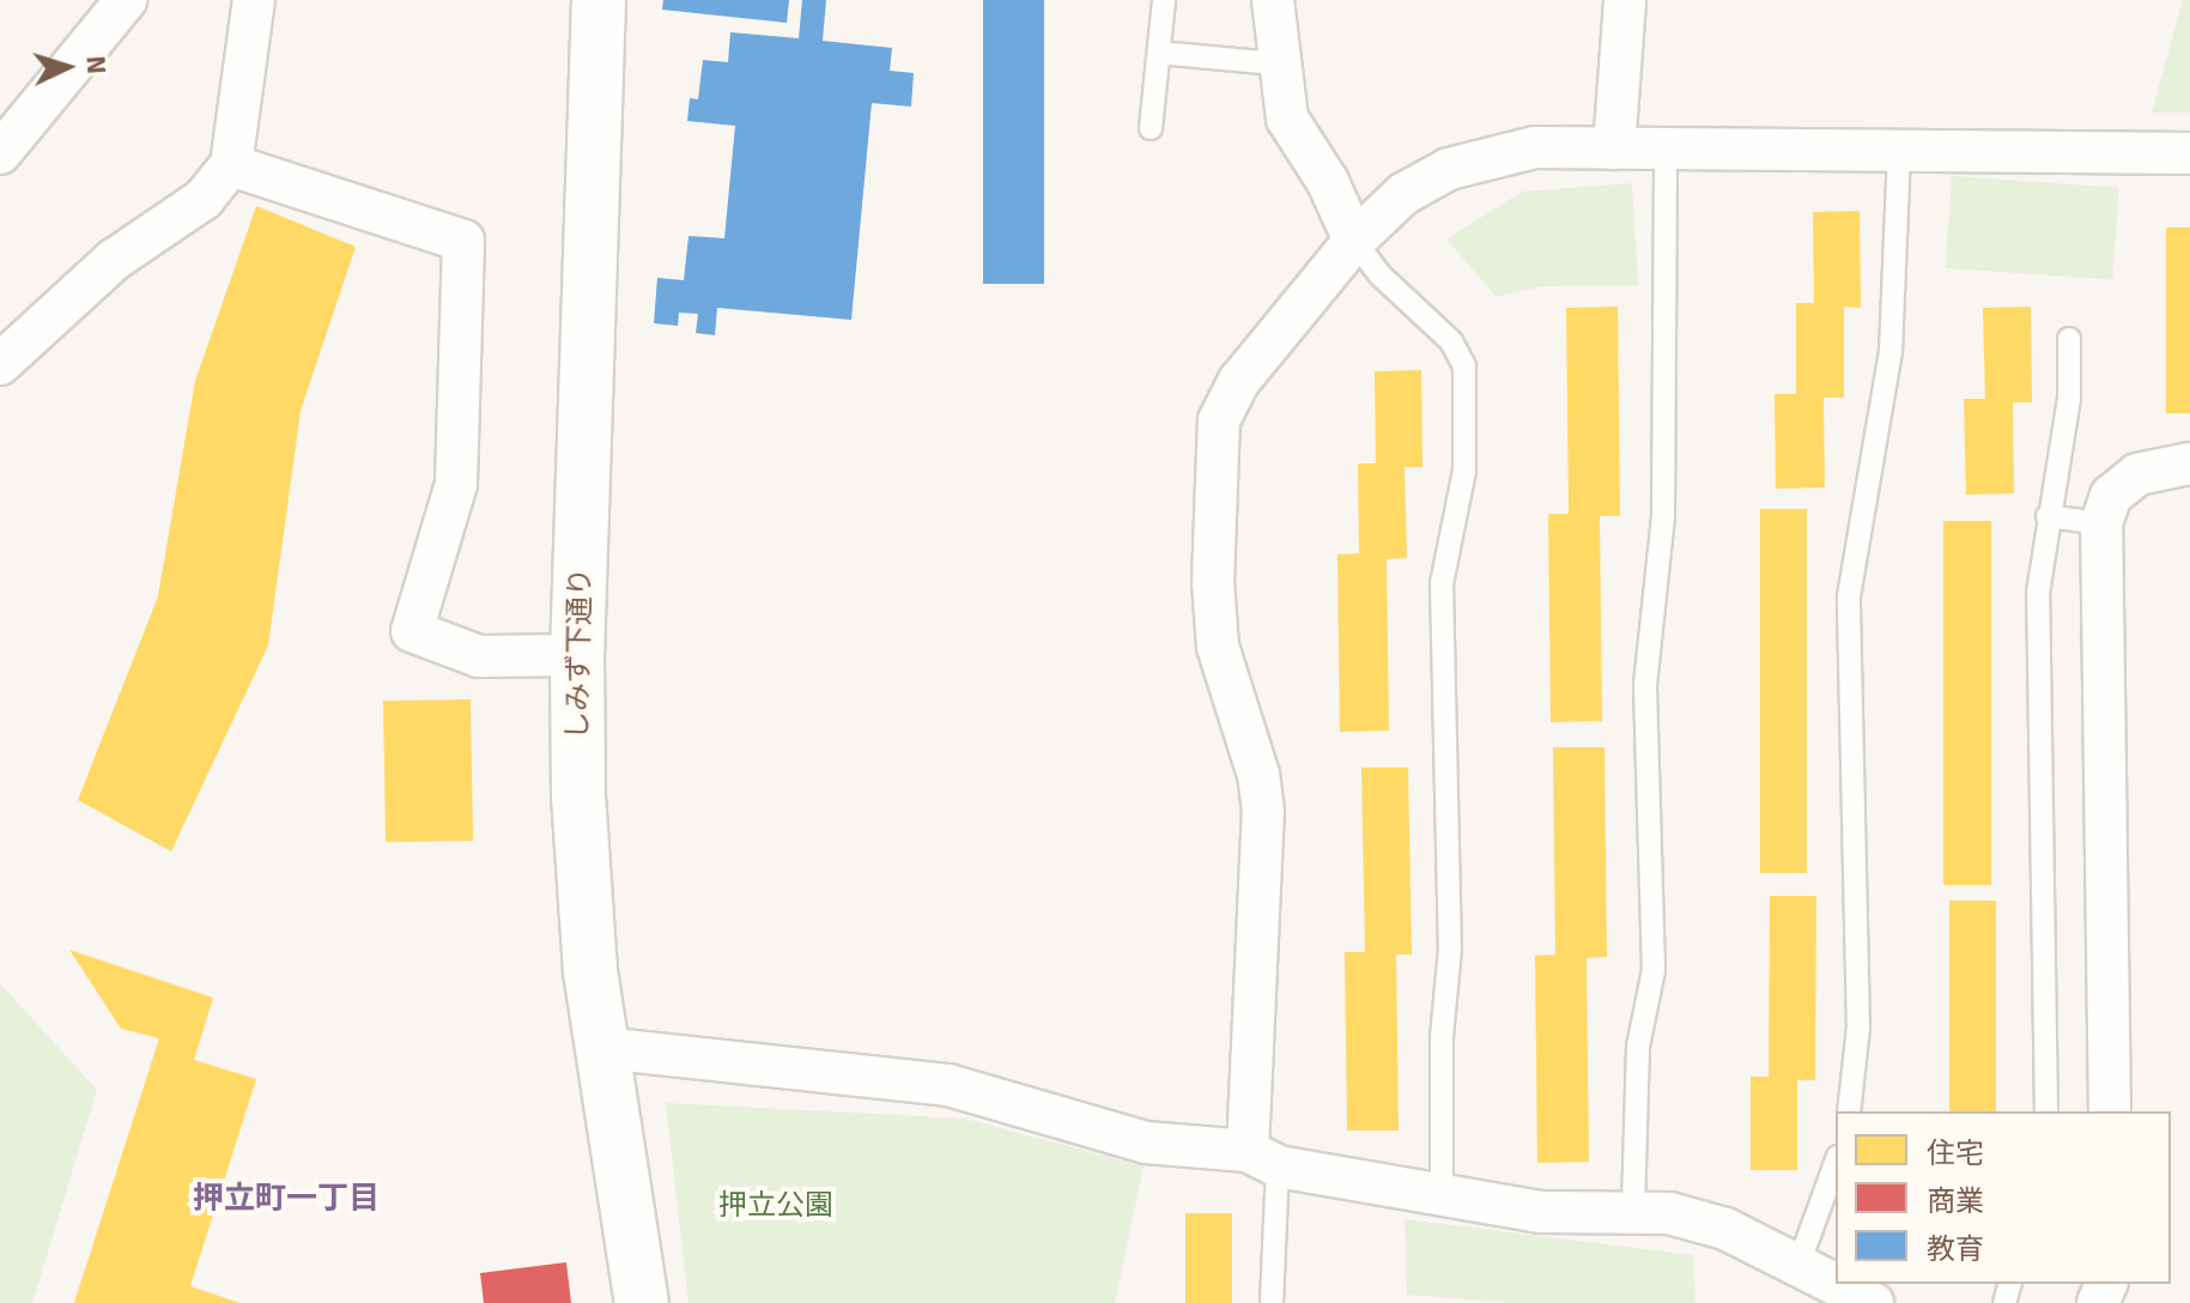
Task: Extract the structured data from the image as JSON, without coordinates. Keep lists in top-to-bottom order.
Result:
{
  "streets": {
    "street": ["しみず下通り"]
  },
  "districts": ["押立町一丁目"],
  "parks": ["押立公園"],
  "legend": ["住宅", "商業", "教育"],
  "north": "right"
}
